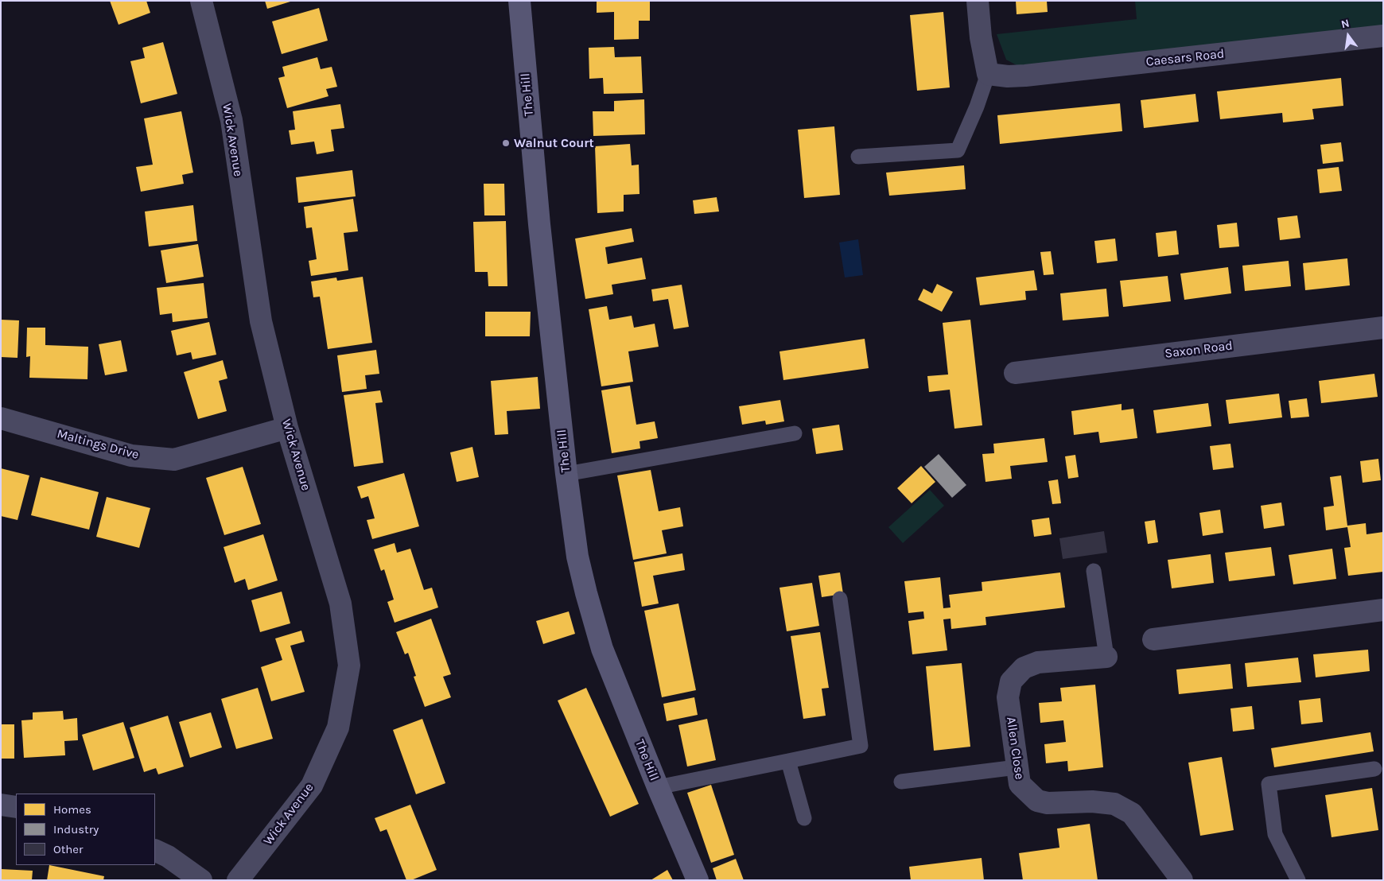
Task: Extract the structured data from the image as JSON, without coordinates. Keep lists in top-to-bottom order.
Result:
{
  "streets": {
    "main road": ["The Hill"],
    "street": [
      "Caesars Road",
      "Wick Avenue",
      "Saxon Road",
      "Maltings Drive",
      "Allen Close"
    ]
  },
  "crossings": [
    ["Wick Avenue", "Maltings Drive"]
  ],
  "places": ["Walnut Court"],
  "legend": ["Homes", "Industry", "Other"],
  "north": "top"
}
